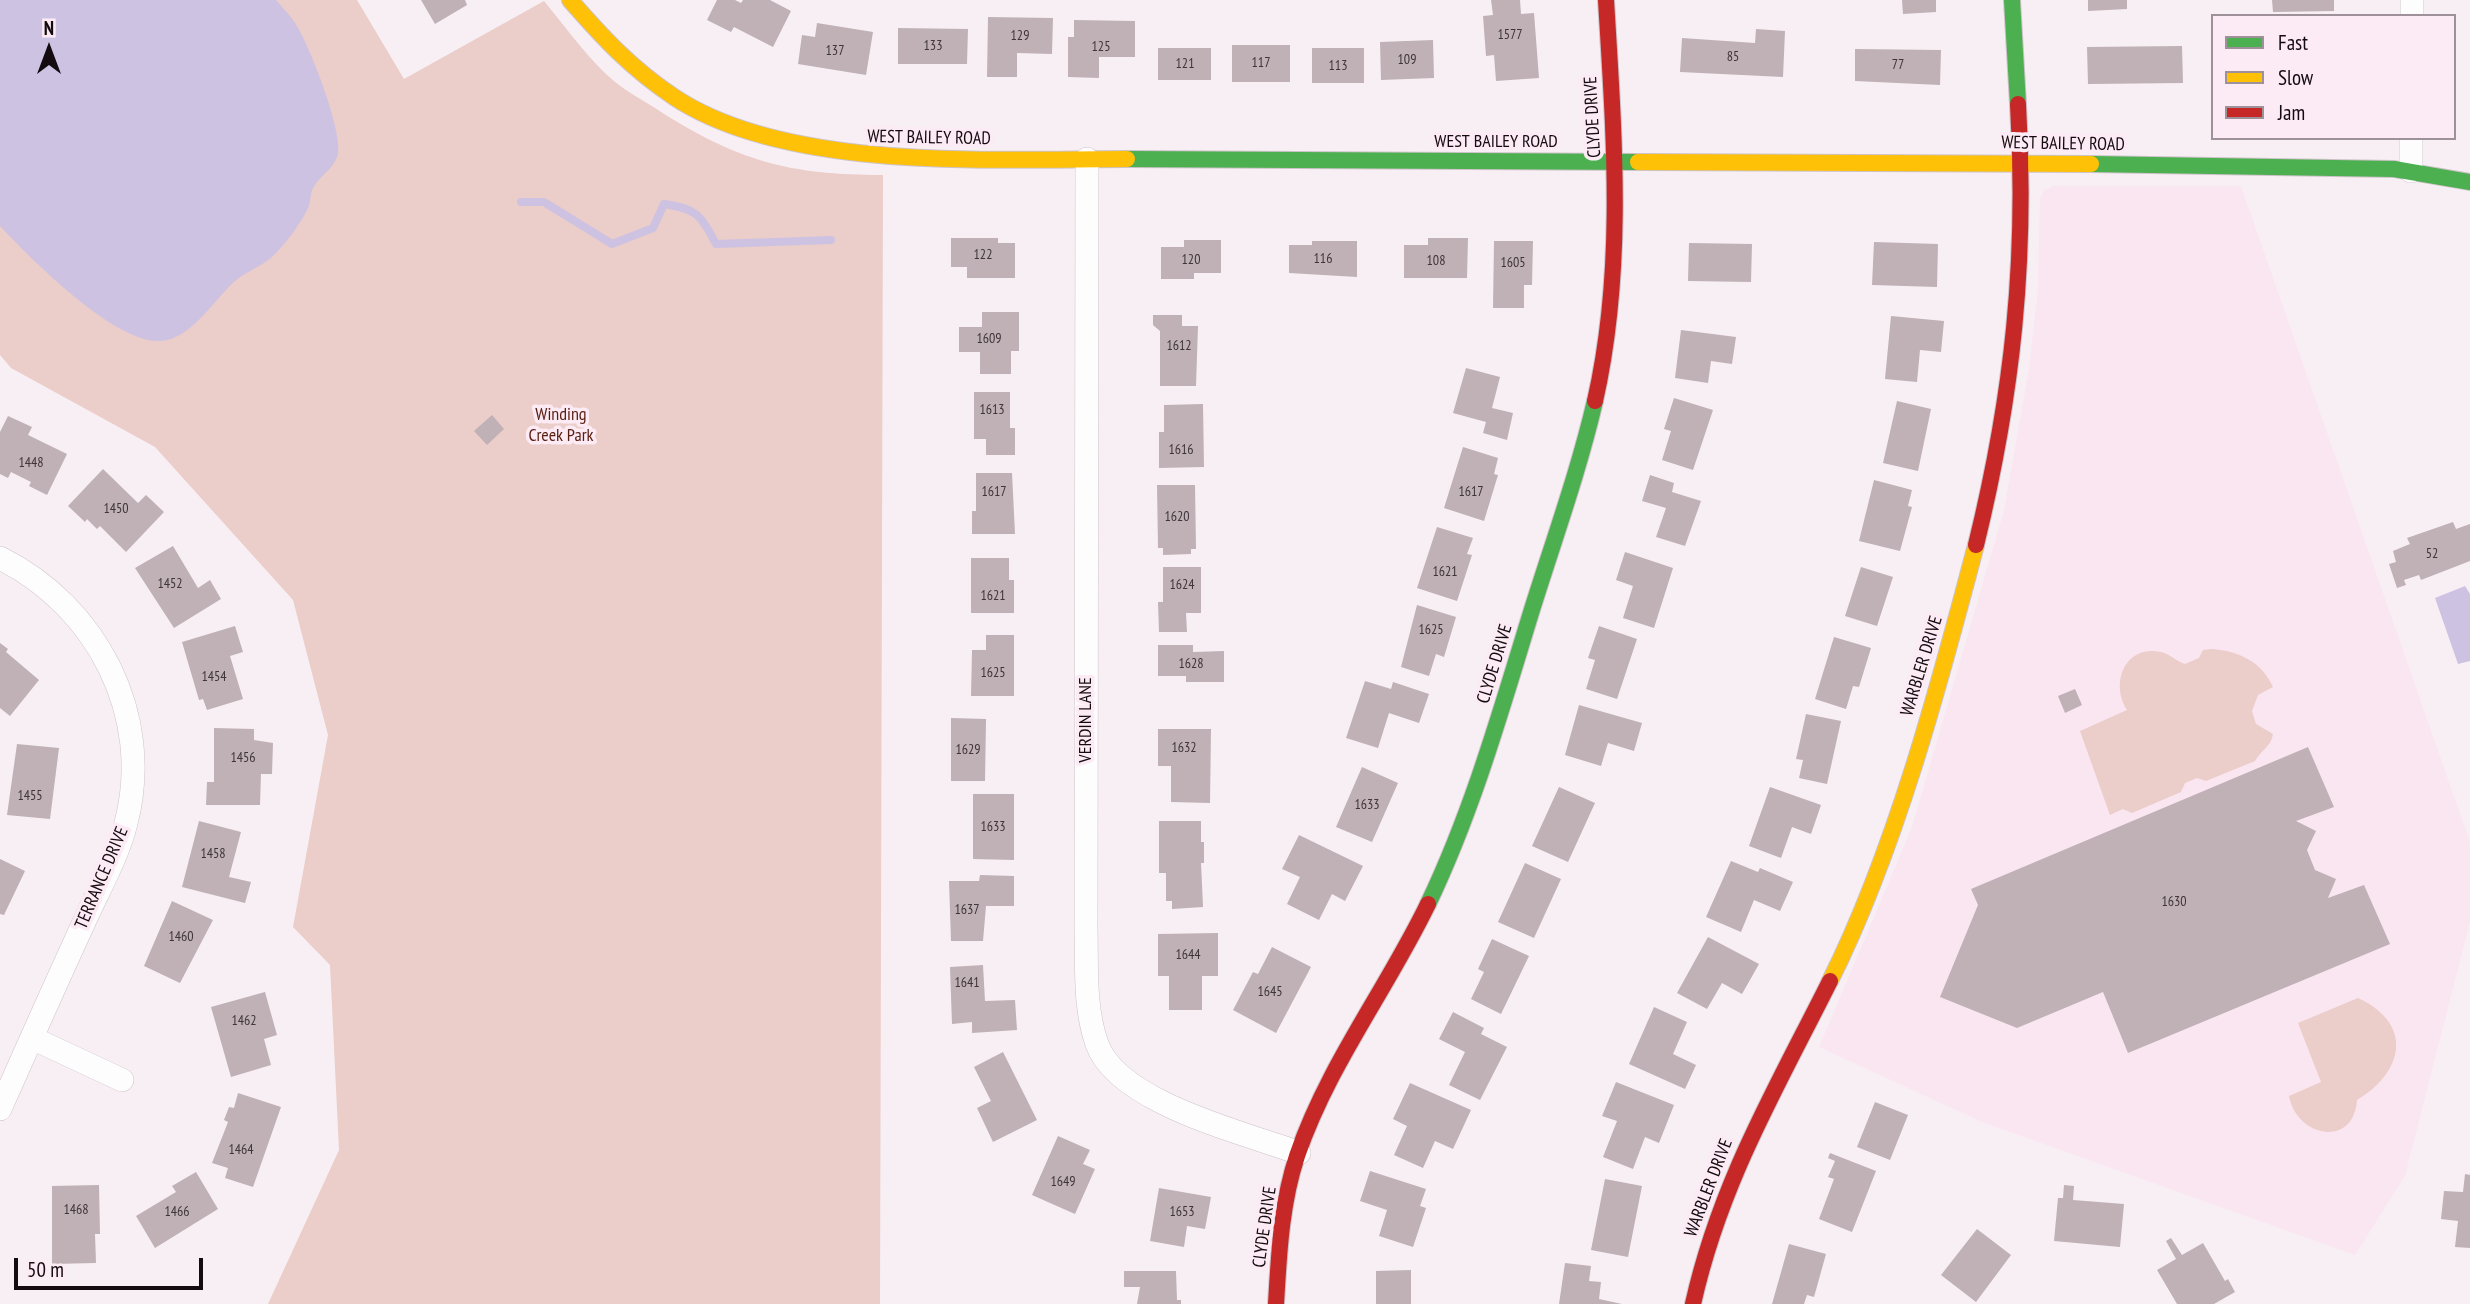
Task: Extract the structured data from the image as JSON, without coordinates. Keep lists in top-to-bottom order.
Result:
{
  "streets": {
    "street": [
      "CLYDE DRIVE",
      "WEST BAILEY ROAD",
      "WARBLER DRIVE",
      "VERDIN LANE",
      "TERRANCE DRIVE"
    ]
  },
  "crossings": [
    ["CLYDE DRIVE", "WEST BAILEY ROAD"],
    ["CLYDE DRIVE", "VERDIN LANE"],
    ["WEST BAILEY ROAD", "WARBLER DRIVE"],
    ["WEST BAILEY ROAD", "VERDIN LANE"]
  ],
  "parks": ["Winding Creek Park"],
  "house_numbers": [
    "1577",
    "129",
    "133",
    "125",
    "137",
    "85",
    "109",
    "117",
    "121",
    "77",
    "113",
    "122",
    "116",
    "120",
    "108",
    "1605",
    "1609",
    "1612",
    "1613",
    "1616",
    "1448",
    "1617",
    "1617",
    "1450",
    "1620",
    "52",
    "1621",
    "1452",
    "1624",
    "1621",
    "1625",
    "1628",
    "1625",
    "1454",
    "1632",
    "1629",
    "1456",
    "1455",
    "1633",
    "1633",
    "1458",
    "1630",
    "1637",
    "1460",
    "1644",
    "1641",
    "1645",
    "1462",
    "1464",
    "1649",
    "1468",
    "1466",
    "1653"
  ],
  "legend": ["Fast", "Slow", "Jam"],
  "scale_bar": "50 m",
  "north": "top"
}
